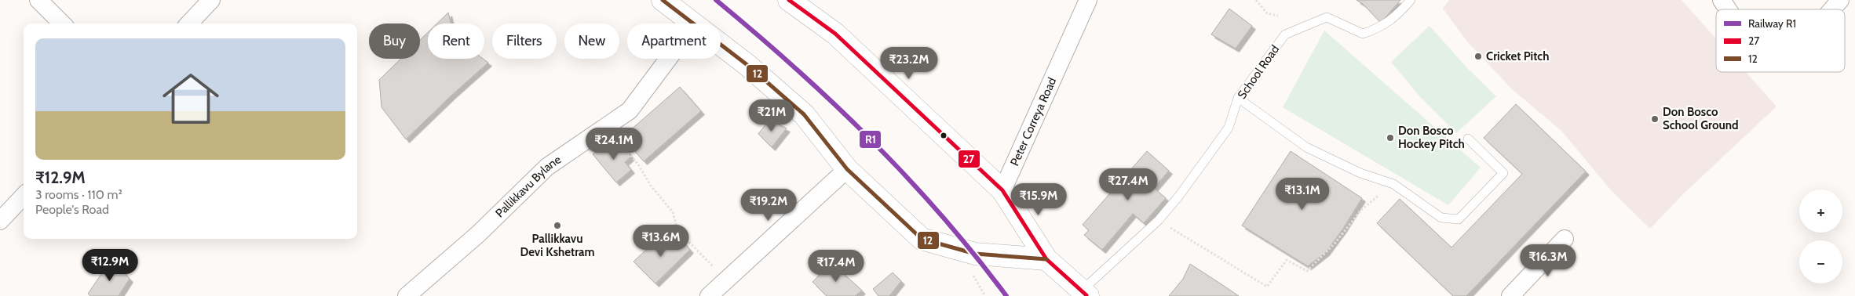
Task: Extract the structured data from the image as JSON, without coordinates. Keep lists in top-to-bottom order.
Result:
{
  "streets": {
    "street": ["Peter Correya Road", "Pallikkavu Bylane"],
    "lane": ["School Road"]
  },
  "places": [
    "Cricket Pitch",
    "Don Bosco School Ground",
    "Don Bosco Hockey Pitch",
    "Pallikkavu Devi Kshetram"
  ],
  "lines": ["rail line R1", "transit line 27", "transit line 12"],
  "legend": ["Railway R1", "27", "12"],
  "page": {
    "chip": [
      "Buy",
      "Rent",
      "Filters",
      "New",
      "Apartment"
    ],
    "list": [
      {
        "name": "₹12.9M",
        "note": "3 rooms · 110 m² · People's Road"
      }
    ],
    "price": [
      "₹23.2M",
      "₹21M",
      "₹24.1M",
      "₹27.4M",
      "₹13.1M",
      "₹15.9M",
      "₹19.2M",
      "₹13.6M",
      "₹16.3M",
      "₹12.9M",
      "₹17.4M"
    ],
    "map_buttons": ["+", "−"]
  }
}
